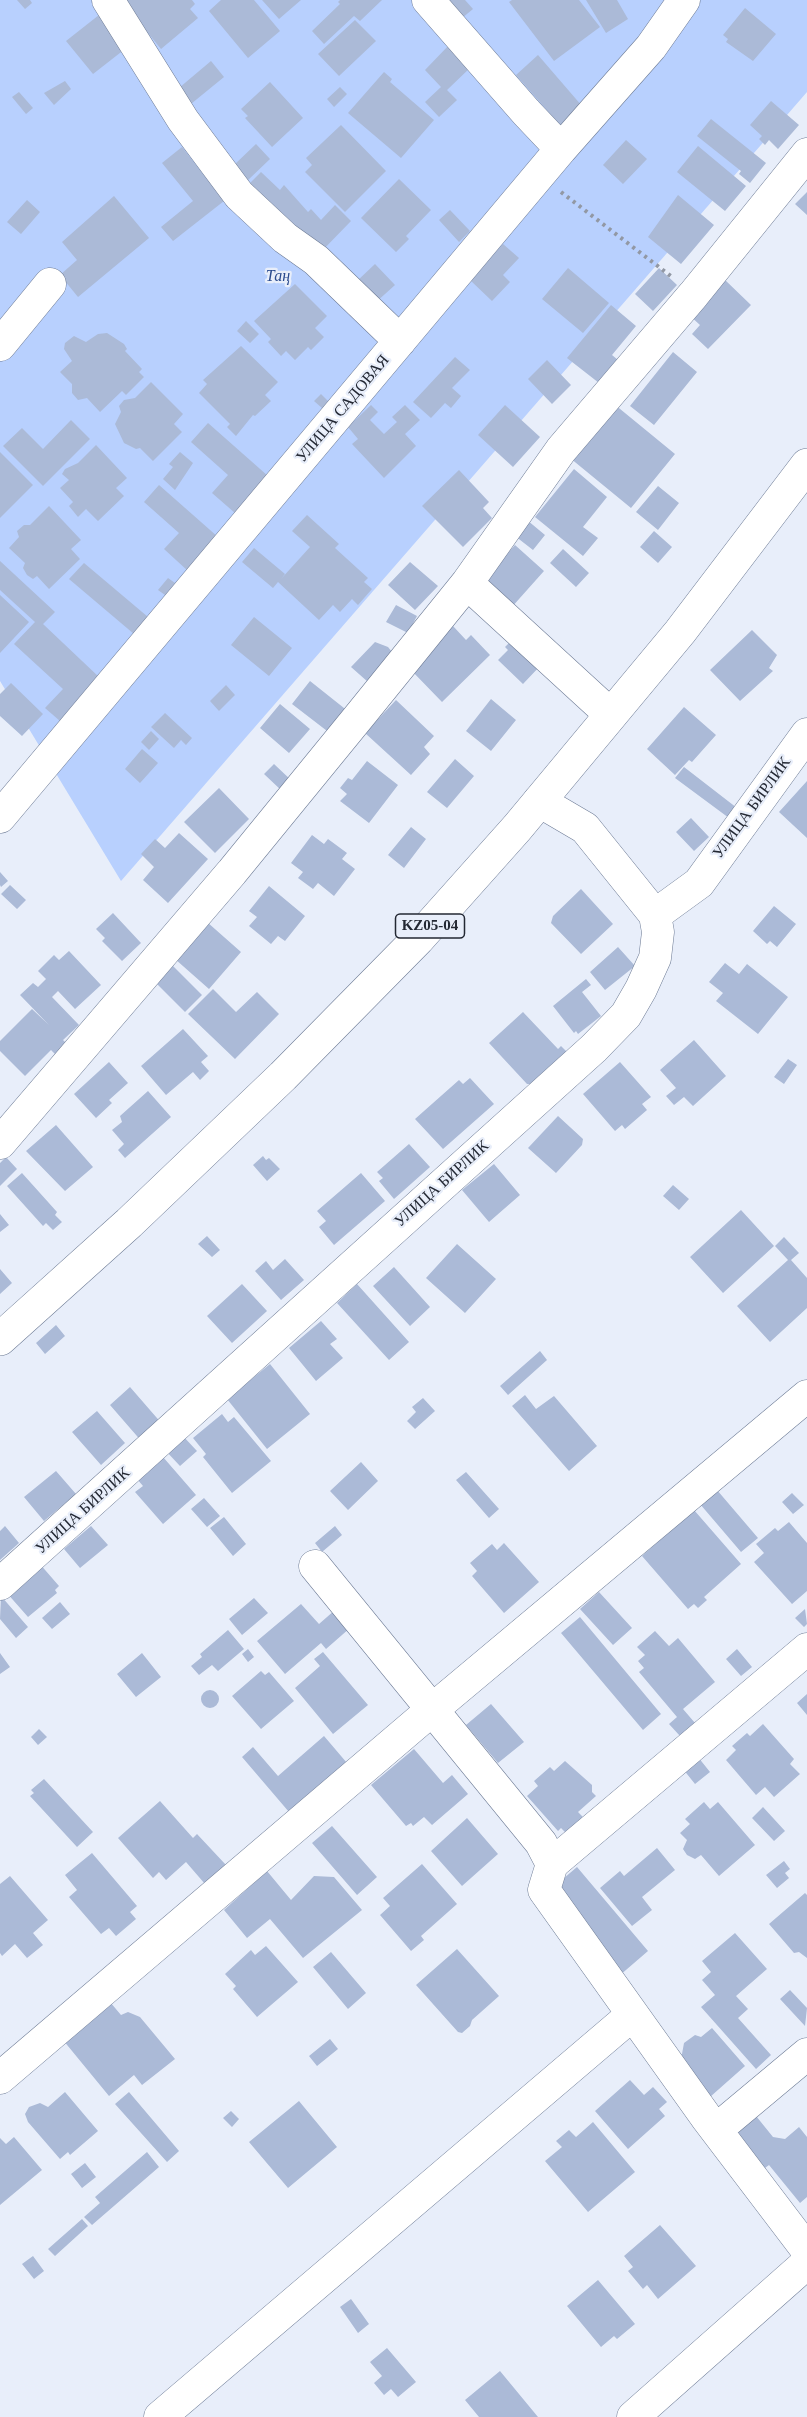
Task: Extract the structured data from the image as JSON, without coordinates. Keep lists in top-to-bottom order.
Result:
{
  "streets": {
    "main road": ["KZ05-04"],
    "street": ["УЛИЦА САДОВАЯ", "УЛИЦА БИРЛИК"]
  },
  "parks": ["Таң"]
}
